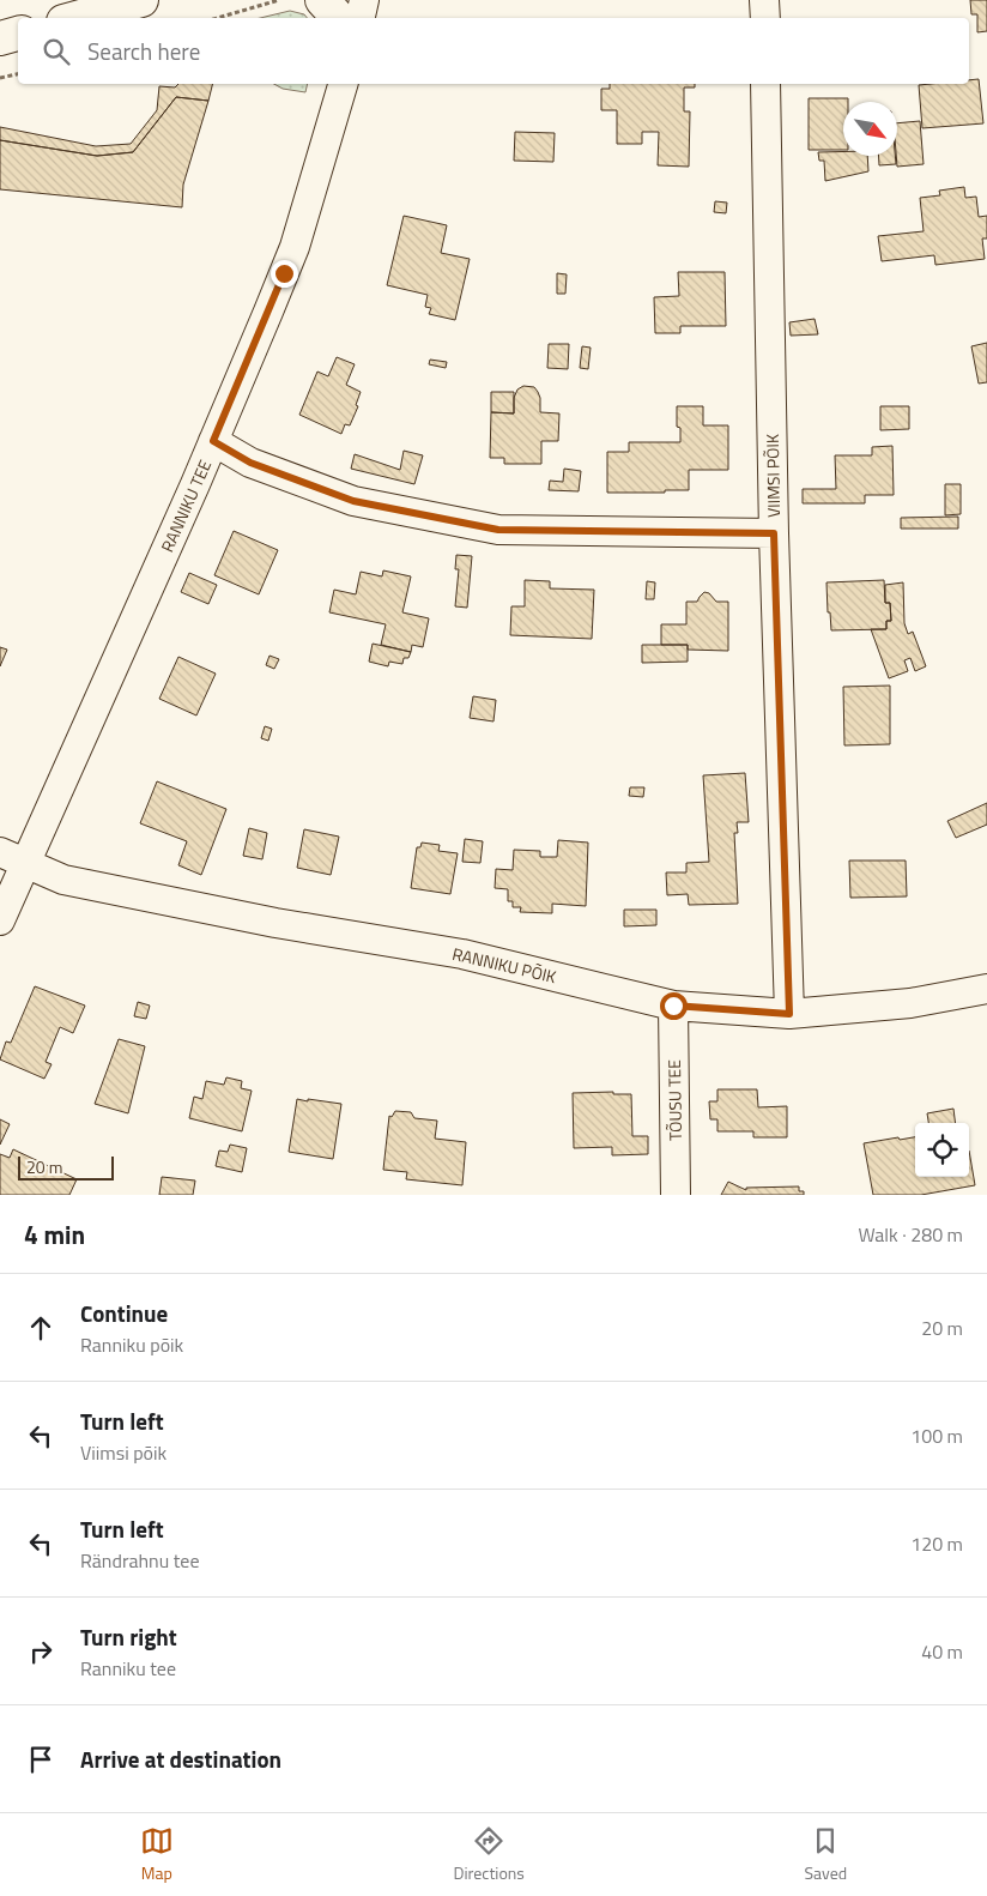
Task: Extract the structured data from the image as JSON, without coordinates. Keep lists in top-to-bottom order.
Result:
{
  "streets": {
    "street": [
      "VIIMSI PÕIK",
      "RANNIKU TEE",
      "RANNIKU PÕIK",
      "TÕUSU TEE"
    ]
  },
  "crossings": [
    ["VIIMSI PÕIK", "RANNIKU PÕIK"],
    ["RANNIKU TEE", "RANNIKU PÕIK"],
    ["RANNIKU PÕIK", "TÕUSU TEE"]
  ],
  "scale_bar": "20 m",
  "north": "bottom right",
  "page": {
    "search": "Search here",
    "scale": "20 m",
    "heading": ["4 min", "Walk · 280 m"],
    "list": [
      ["Continue", "Ranniku põik", "20 m"],
      ["Turn left", "Viimsi põik", "100 m"],
      ["Turn left", "Rändrahnu tee", "120 m"],
      ["Turn right", "Ranniku tee", "40 m"],
      "Arrive at destination"
    ],
    "nav": ["Map", "Directions", "Saved"]
  }
}
